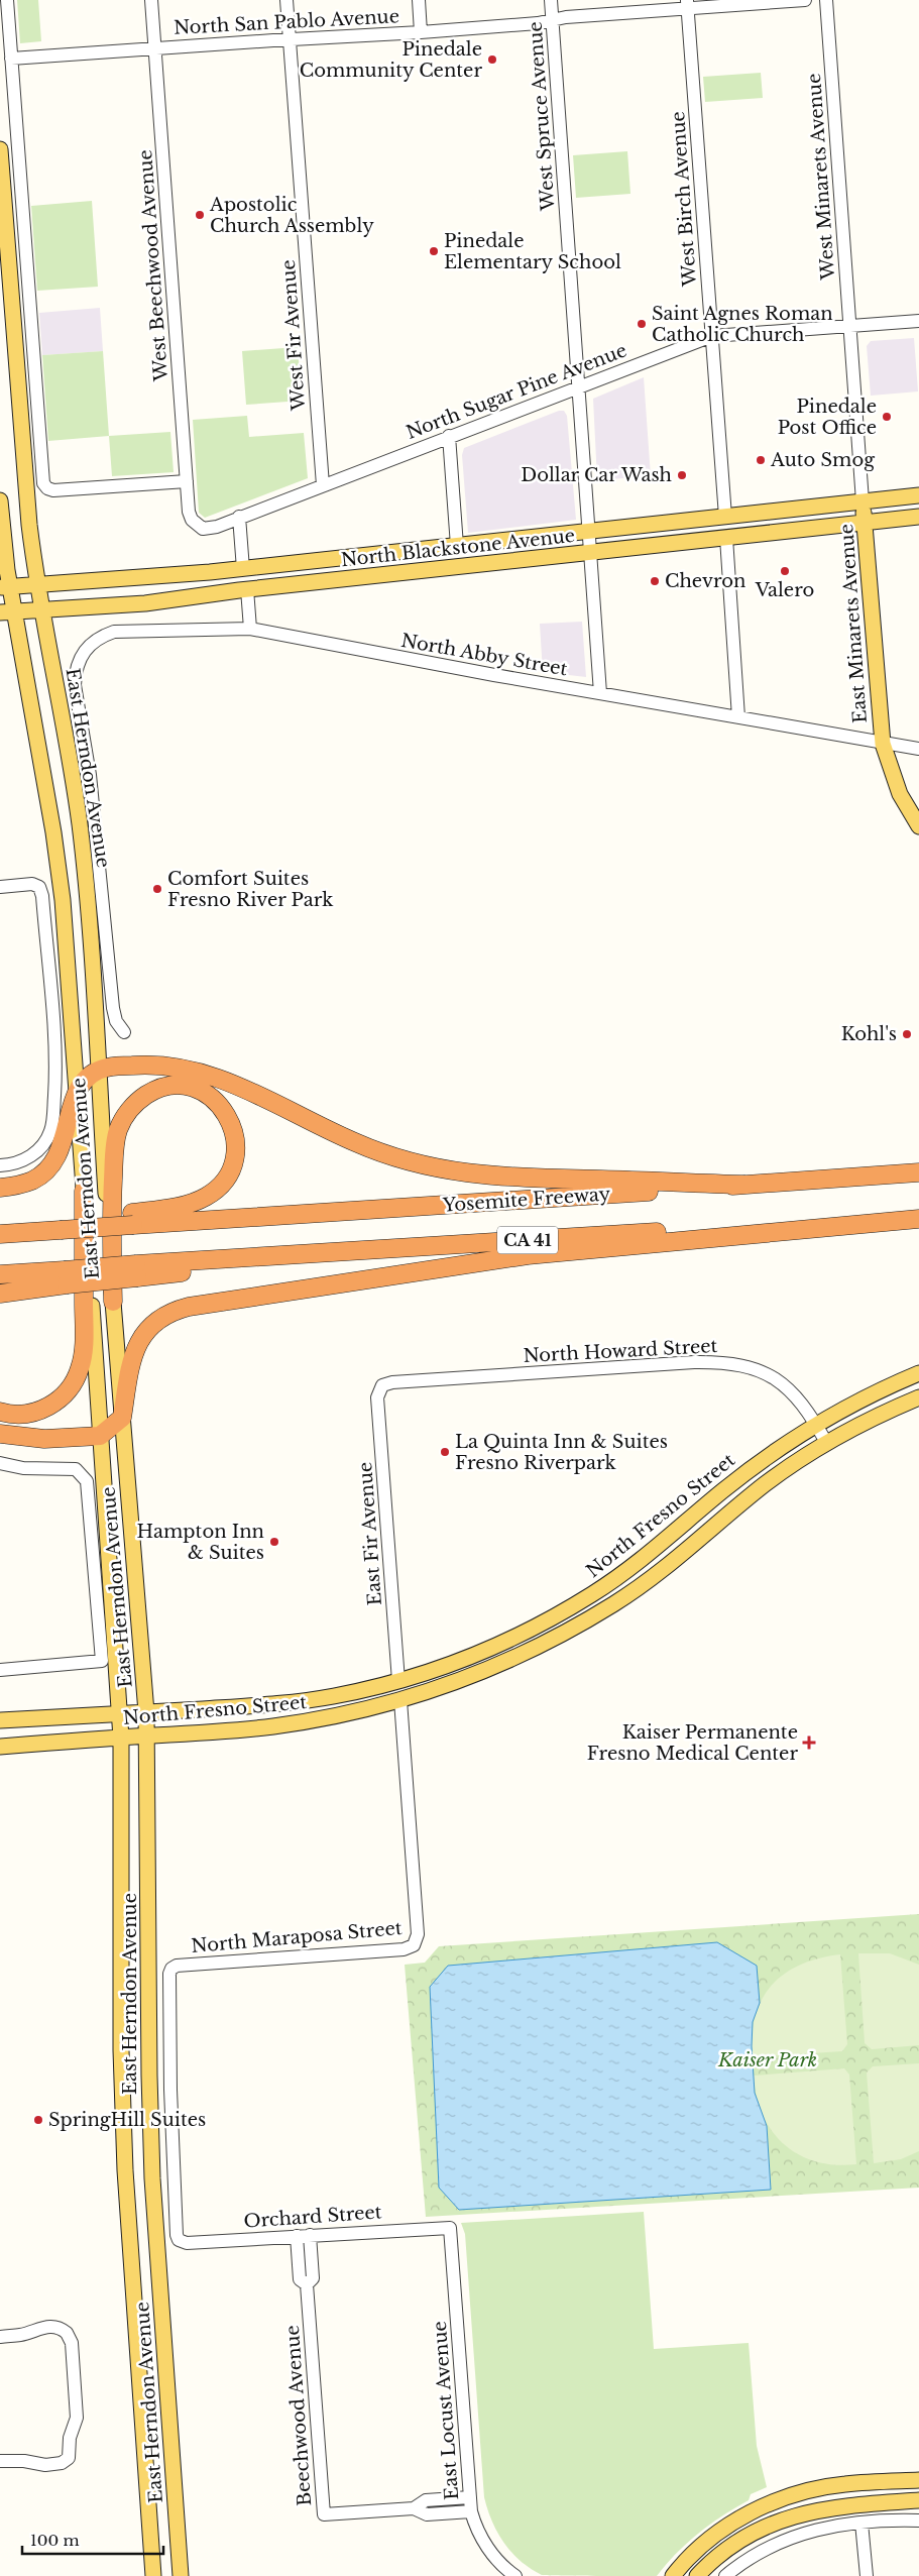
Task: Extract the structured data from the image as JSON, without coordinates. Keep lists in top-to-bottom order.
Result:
{
  "streets": {
    "highway": ["Yosemite Freeway", "CA 41"],
    "main road": [
      "North Blackstone Avenue",
      "East Minarets Avenue",
      "East Herndon Avenue",
      "North Fresno Street"
    ],
    "street": [
      "North San Pablo Avenue",
      "West Spruce Avenue",
      "West Minarets Avenue",
      "West Birch Avenue",
      "West Beechwood Avenue",
      "West Fir Avenue",
      "North Sugar Pine Avenue",
      "North Abby Street",
      "North Howard Street",
      "East Fir Avenue",
      "North Maraposa Street",
      "Orchard Street",
      "East Locust Avenue",
      "Beechwood Avenue"
    ]
  },
  "crossings": [
    ["North San Pablo Avenue", "West Spruce Avenue"],
    ["North San Pablo Avenue", "West Birch Avenue"],
    ["North San Pablo Avenue", "West Beechwood Avenue"],
    ["North San Pablo Avenue", "West Fir Avenue"],
    ["West Spruce Avenue", "North Sugar Pine Avenue"],
    ["West Spruce Avenue", "North Blackstone Avenue"],
    ["West Spruce Avenue", "North Abby Street"],
    ["West Minarets Avenue", "North Sugar Pine Avenue"],
    ["West Minarets Avenue", "North Blackstone Avenue"],
    ["West Minarets Avenue", "East Minarets Avenue"],
    ["West Birch Avenue", "North Sugar Pine Avenue"],
    ["West Birch Avenue", "North Blackstone Avenue"],
    ["West Beechwood Avenue", "North Sugar Pine Avenue"],
    ["West Fir Avenue", "North Sugar Pine Avenue"],
    ["North Blackstone Avenue", "East Minarets Avenue"],
    ["North Blackstone Avenue", "East Herndon Avenue"],
    ["East Minarets Avenue", "North Abby Street"],
    ["East Herndon Avenue", "North Fresno Street"],
    ["North Howard Street", "North Fresno Street"],
    ["North Howard Street", "East Fir Avenue"],
    ["North Fresno Street", "East Fir Avenue"],
    ["North Fresno Street", "North Maraposa Street"],
    ["North Maraposa Street", "Orchard Street"],
    ["Orchard Street", "East Locust Avenue"],
    ["Orchard Street", "Beechwood Avenue"],
    ["East Locust Avenue", "Beechwood Avenue"]
  ],
  "parks": ["Kaiser Park"],
  "places": {
    "other": [
      "Pinedale Community Center",
      "Apostolic Church Assembly",
      "Pinedale Elementary School",
      "Saint Agnes Roman Catholic Church",
      "Pinedale Post Office",
      "Auto Smog",
      "Dollar Car Wash",
      "Valero",
      "Chevron",
      "Comfort Suites Fresno River Park",
      "Kohl's",
      "La Quinta Inn & Suites Fresno Riverpark",
      "Hampton Inn & Suites",
      "SpringHill Suites"
    ],
    "health": ["Kaiser Permanente Fresno Medical Center"]
  },
  "scale_bar": "100 m"
}
